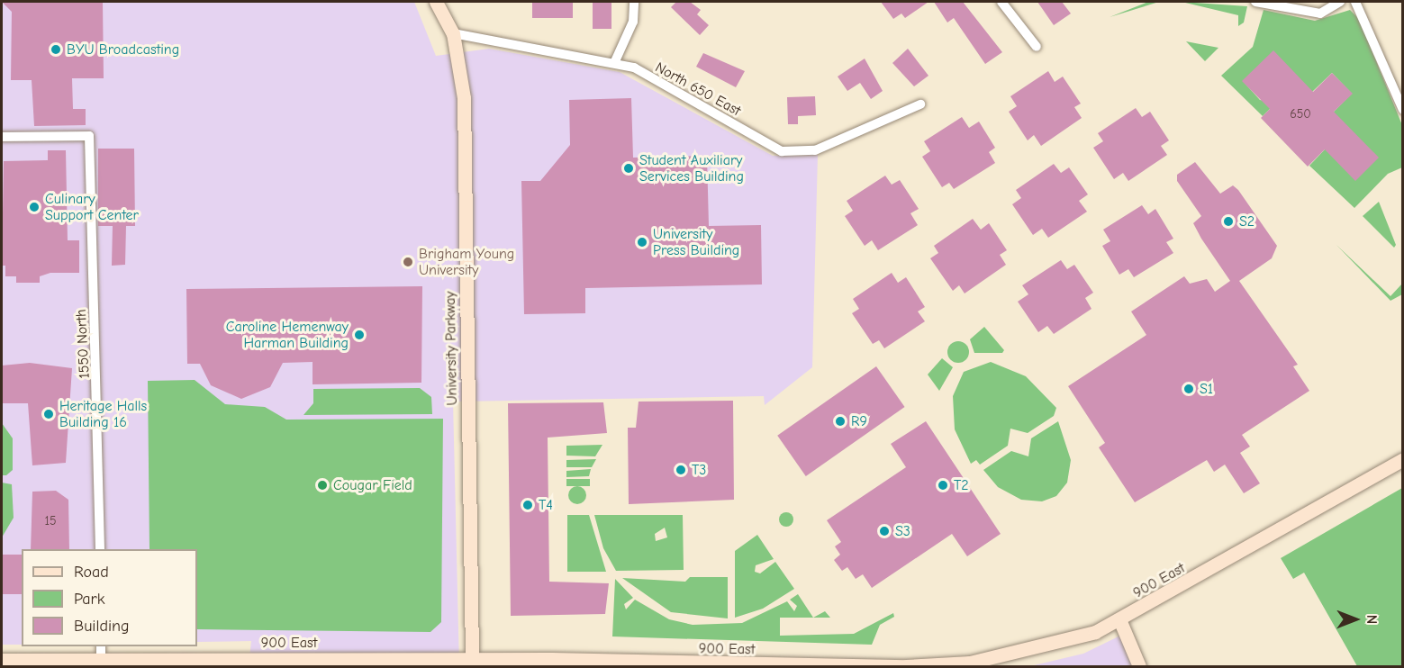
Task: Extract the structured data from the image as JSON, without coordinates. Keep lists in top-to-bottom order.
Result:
{
  "streets": {
    "main road": ["University Parkway", "900 East"],
    "street": ["North 650 East", "1550 North"]
  },
  "crossings": [
    ["North 650 East", "University Parkway"],
    ["University Parkway", "900 East"]
  ],
  "places": [
    "BYU Broadcasting",
    "Student Auxiliary Services Building",
    "Culinary Support Center",
    "S2",
    "University Press Building",
    "Brigham Young University",
    "Caroline Hemenway Harman Building",
    "S1",
    "Heritage Halls Building 16",
    "R9",
    "T3",
    "Cougar Field",
    "T2",
    "T4",
    "S3"
  ],
  "house_numbers": ["650", "15"],
  "legend": ["Road", "Park", "Building"],
  "north": "right"
}
